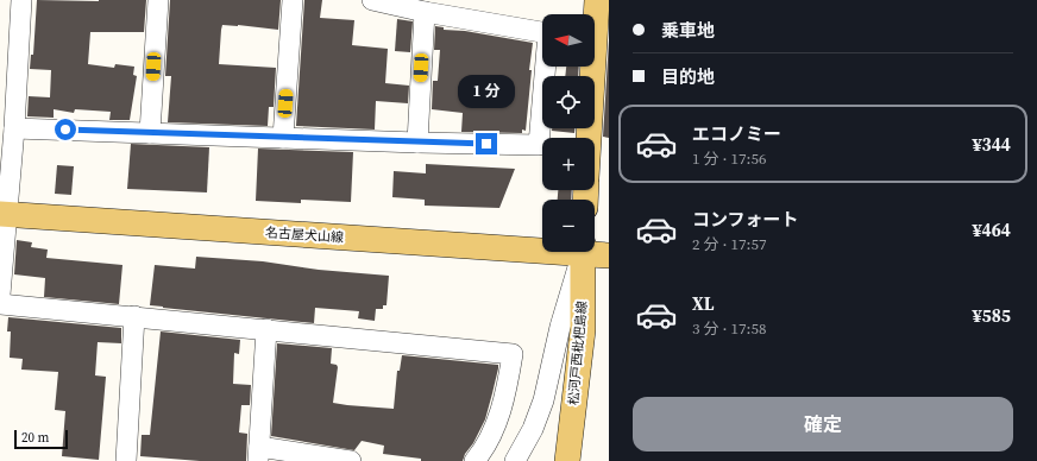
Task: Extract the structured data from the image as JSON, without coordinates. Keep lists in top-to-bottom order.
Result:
{
  "streets": {
    "main road": ["名古屋犬山線", "松河戸西枇杷島線"]
  },
  "scale_bar": "20 m",
  "north": "left",
  "page": {
    "banner": ["乗車地", "目的地"],
    "map_buttons": ["+", "−"],
    "bubble": "1 分",
    "list": [
      {
        "name": "エコノミー",
        "note": "1 分 · 17:56",
        "value": "¥344"
      },
      {
        "name": "コンフォート",
        "note": "2 分 · 17:57",
        "value": "¥464"
      },
      {
        "name": "XL",
        "note": "3 分 · 17:58",
        "value": "¥585"
      }
    ],
    "buttons": "確定",
    "scale": "20 m"
  }
}
